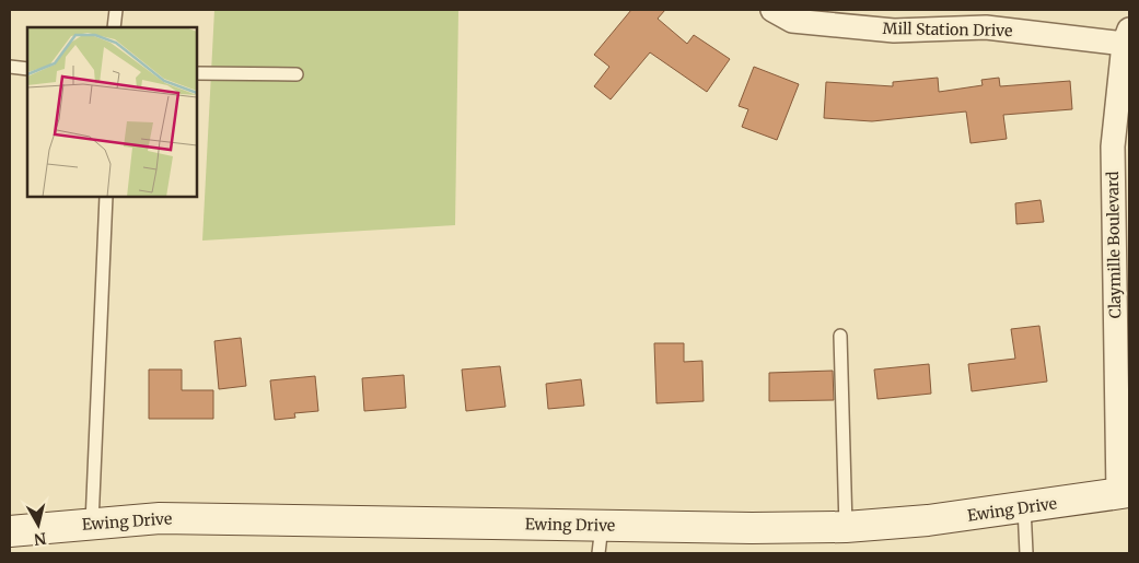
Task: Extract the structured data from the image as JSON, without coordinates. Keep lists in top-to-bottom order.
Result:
{
  "streets": {
    "street": ["Mill Station Drive", "Claymille Boulevard", "Ewing Drive"]
  },
  "crossings": [
    ["Mill Station Drive", "Claymille Boulevard"],
    ["Claymille Boulevard", "Ewing Drive"]
  ],
  "north": "bottom"
}
